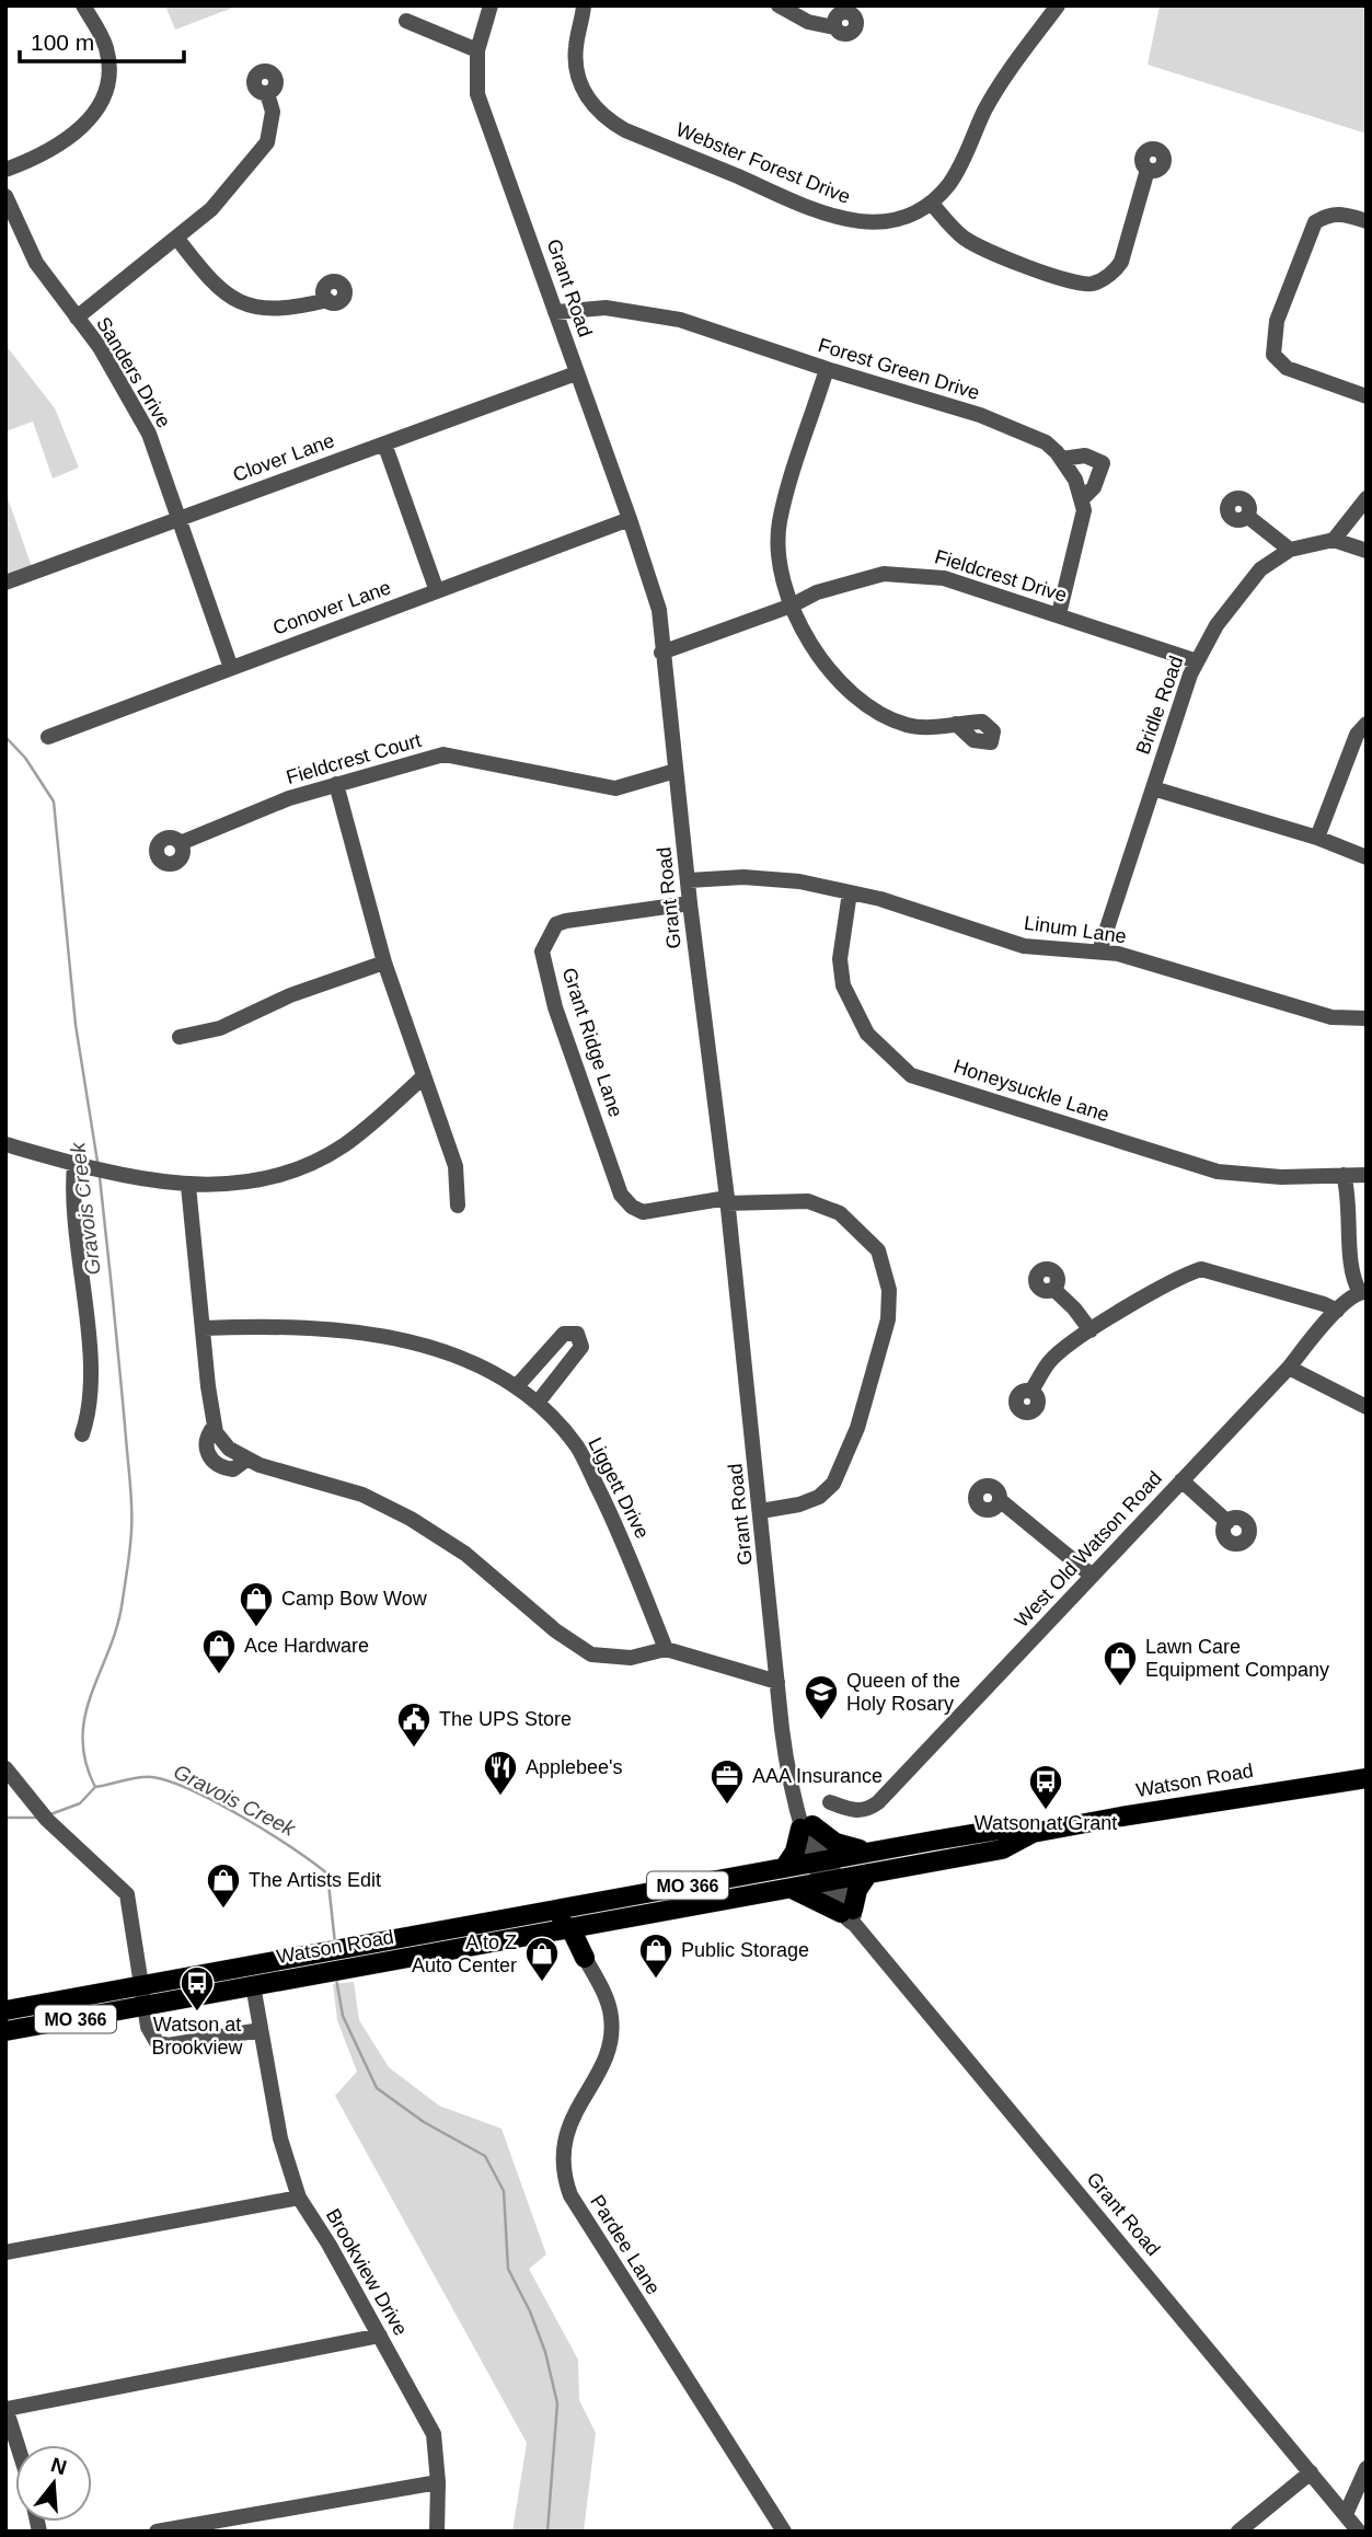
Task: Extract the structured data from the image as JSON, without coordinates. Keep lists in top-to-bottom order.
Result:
{
  "streets": {
    "main road": ["Watson Road", "MO 366"],
    "street": [
      "Webster Forest Drive",
      "Grant Road",
      "Forest Green Drive",
      "Sanders Drive",
      "Clover Lane",
      "Fieldcrest Drive",
      "Conover Lane",
      "Bridle Road",
      "Fieldcrest Court",
      "Linum Lane",
      "Grant Ridge Lane",
      "Honeysuckle Lane",
      "Liggett Drive",
      "West Old Watson Road",
      "Pardee Lane",
      "Brookview Drive"
    ]
  },
  "crossings": [
    ["Grant Road", "Forest Green Drive"],
    ["Grant Road", "Clover Lane"],
    ["Grant Road", "Fieldcrest Drive"],
    ["Grant Road", "Conover Lane"],
    ["Grant Road", "Fieldcrest Court"],
    ["Grant Road", "Linum Lane"],
    ["Grant Road", "Grant Ridge Lane"],
    ["Grant Road", "Watson Road"],
    ["Forest Green Drive", "Fieldcrest Drive"],
    ["Sanders Drive", "Clover Lane"],
    ["Sanders Drive", "Conover Lane"],
    ["Fieldcrest Drive", "Bridle Road"],
    ["Bridle Road", "Linum Lane"],
    ["Linum Lane", "Honeysuckle Lane"],
    ["Watson Road", "Brookview Drive"]
  ],
  "water": ["Gravois Creek"],
  "places": {
    "shop": [
      "Camp Bow Wow",
      "Ace Hardware",
      "Lawn Care Equipment Company",
      "The Artists Edit",
      "Public Storage",
      "A to Z Auto Center"
    ],
    "school or university": ["Queen of the Holy Rosary"],
    "public building": ["The UPS Store"],
    "restaurant": ["Applebee's"],
    "office": ["AAA Insurance"],
    "bus stop": ["Watson at Grant", "Watson at Brookview"]
  },
  "scale_bar": "100 m",
  "north": "top"
}
